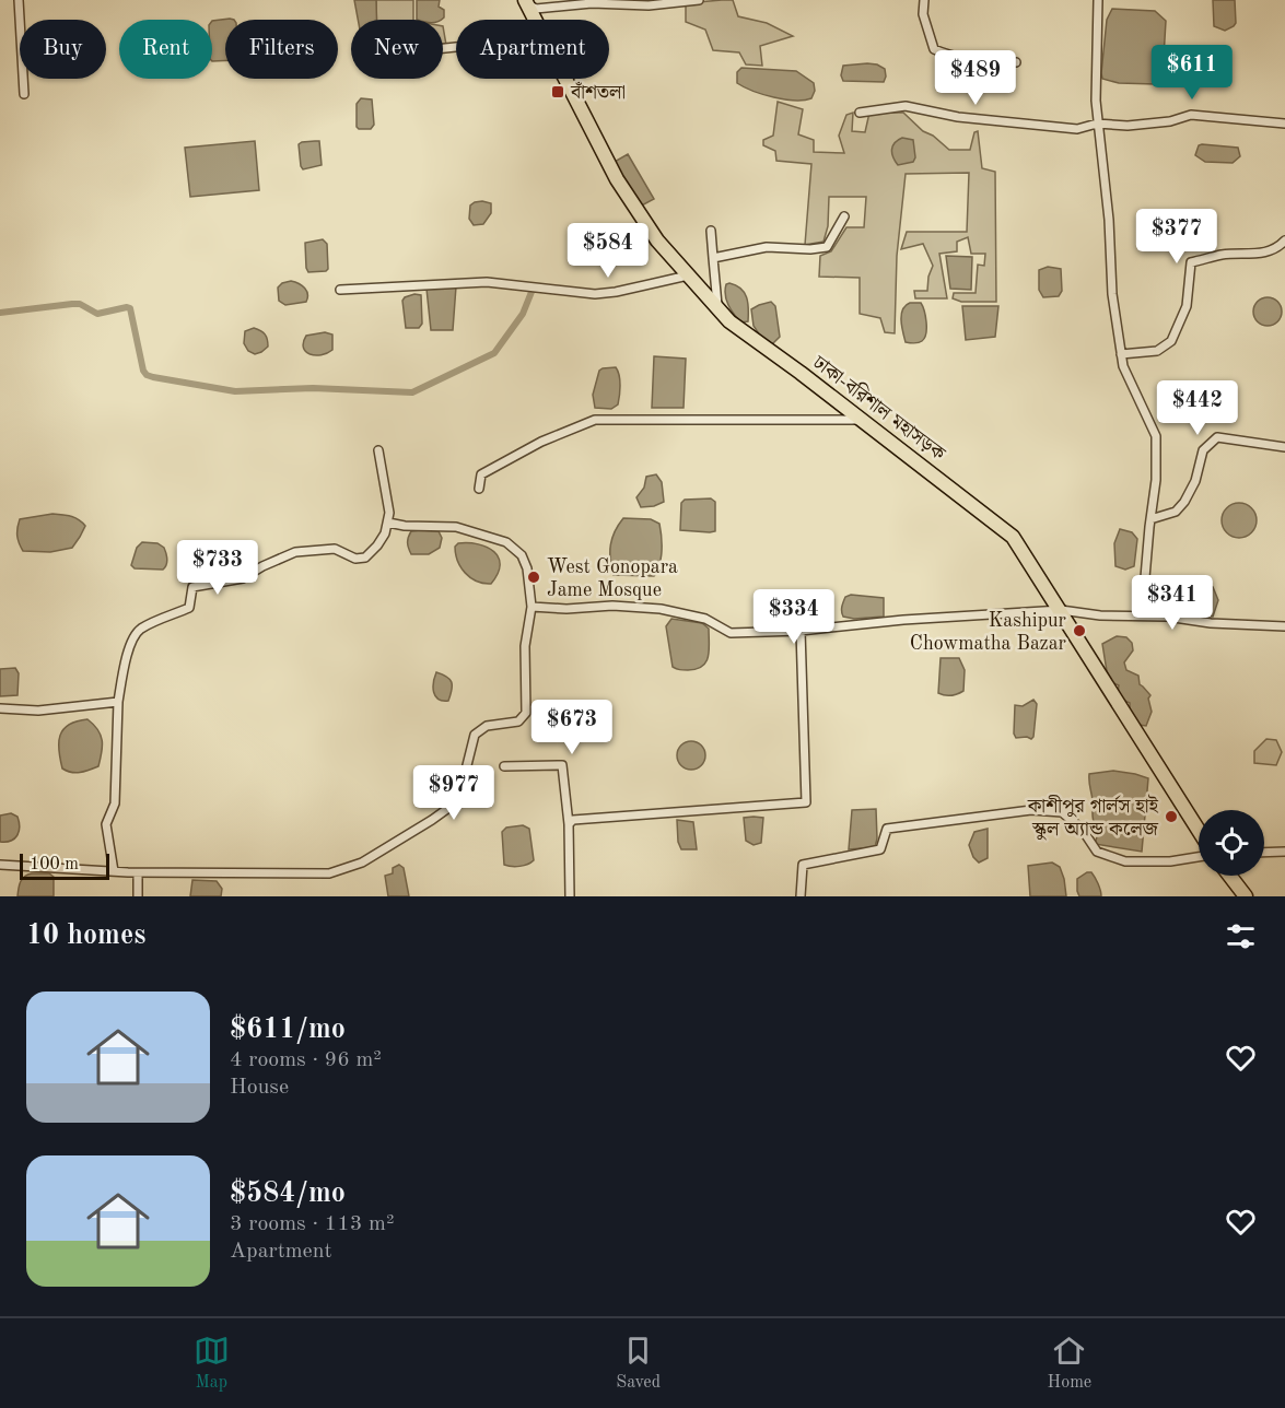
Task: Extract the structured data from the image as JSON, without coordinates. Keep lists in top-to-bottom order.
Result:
{
  "streets": {
    "highway": ["ঢাকা-বরিশাল মহাসড়ক"]
  },
  "places": {
    "transit": ["বাঁশতলা"],
    "other": ["West Gonopara Jame Mosque", "Kashipur Chowmatha Bazar", "কাশীপুর গার্লস হাই স্কুল অ্যান্ড কলেজ"]
  },
  "scale_bar": "100 m",
  "page": {
    "chip": [
      "Buy",
      "Rent",
      "Filters",
      "New",
      "Apartment"
    ],
    "price": [
      "$611",
      "$489",
      "$377",
      "$584",
      "$442",
      "$733",
      "$341",
      "$334",
      "$673",
      "$977"
    ],
    "scale": "100 m",
    "heading": "10 homes",
    "list": [
      {
        "name": "$611/mo",
        "note": "4 rooms · 96 m² · House"
      },
      {
        "name": "$584/mo",
        "note": "3 rooms · 113 m² · Apartment"
      }
    ],
    "tabs": ["Map", "Saved", "Home"]
  }
}
